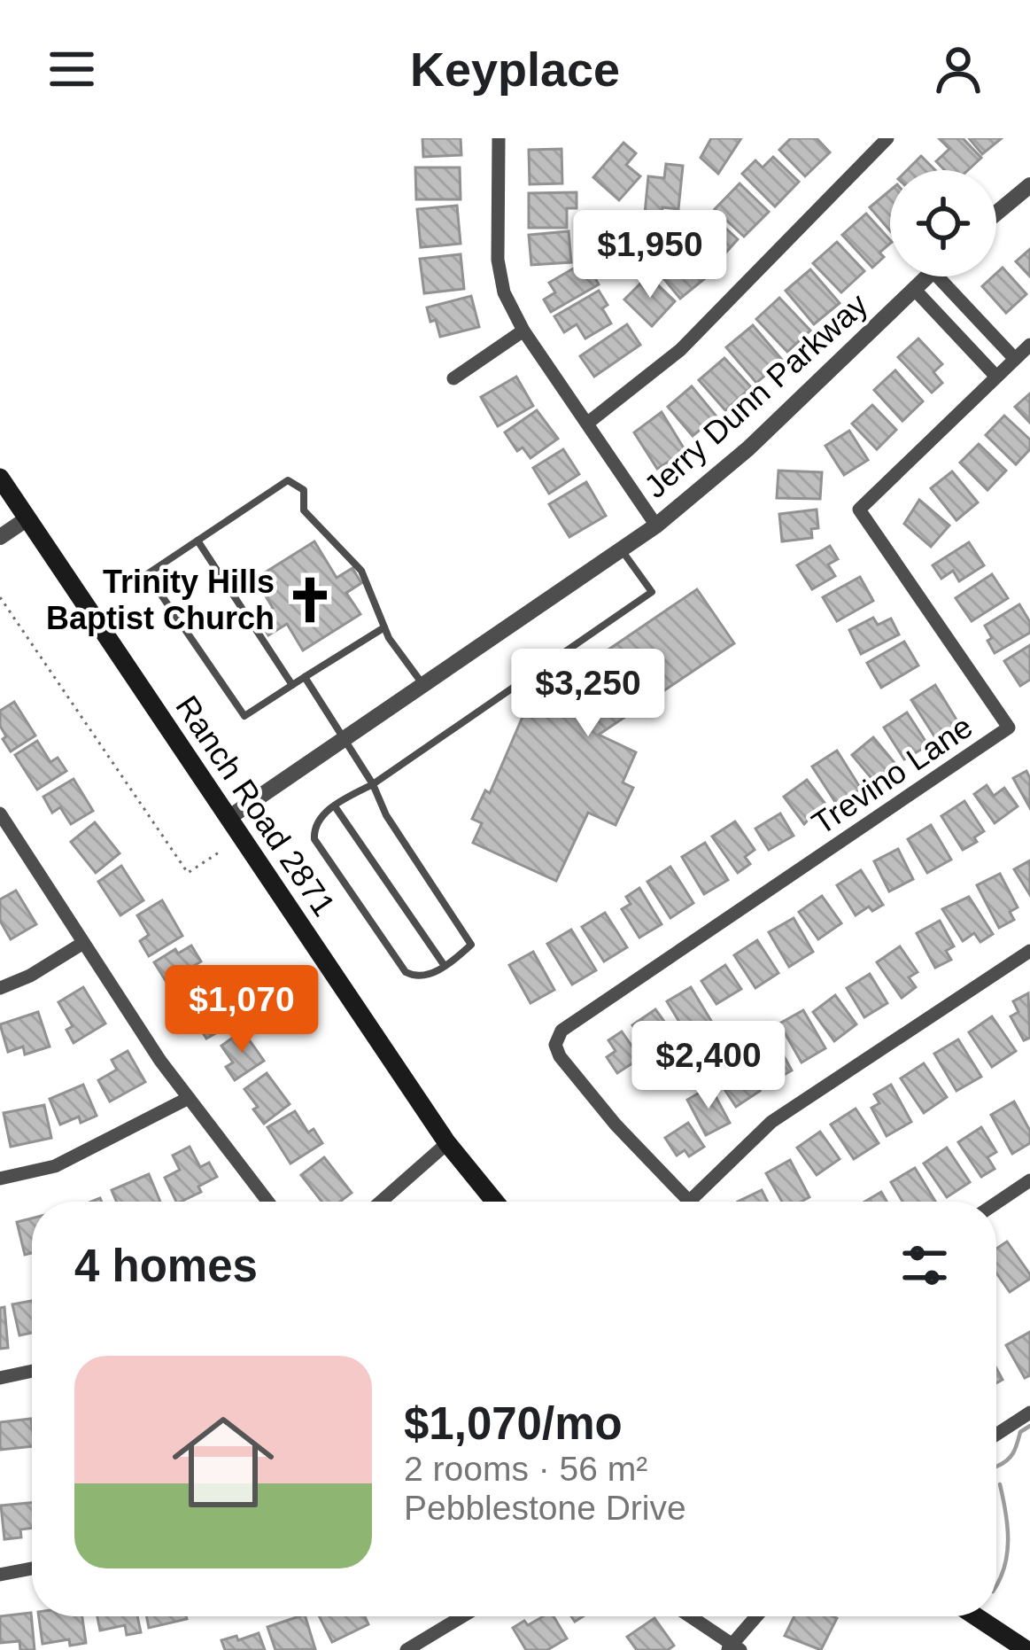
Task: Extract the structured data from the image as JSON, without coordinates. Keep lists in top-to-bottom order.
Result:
{
  "streets": {
    "main road": ["Ranch Road 2871"],
    "street": ["Jerry Dunn Parkway", "Trevino Lane"]
  },
  "crossings": [
    ["Jerry Dunn Parkway", "Ranch Road 2871"]
  ],
  "places": {
    "church": ["Trinity Hills Baptist Church"]
  },
  "page": {
    "header": "Keyplace",
    "price": [
      "$1,950",
      "$3,250",
      "$1,070",
      "$2,400"
    ],
    "heading": "4 homes",
    "list": [
      {
        "name": "$1,070/mo",
        "note": "2 rooms · 56 m² · Pebblestone Drive"
      }
    ]
  }
}
